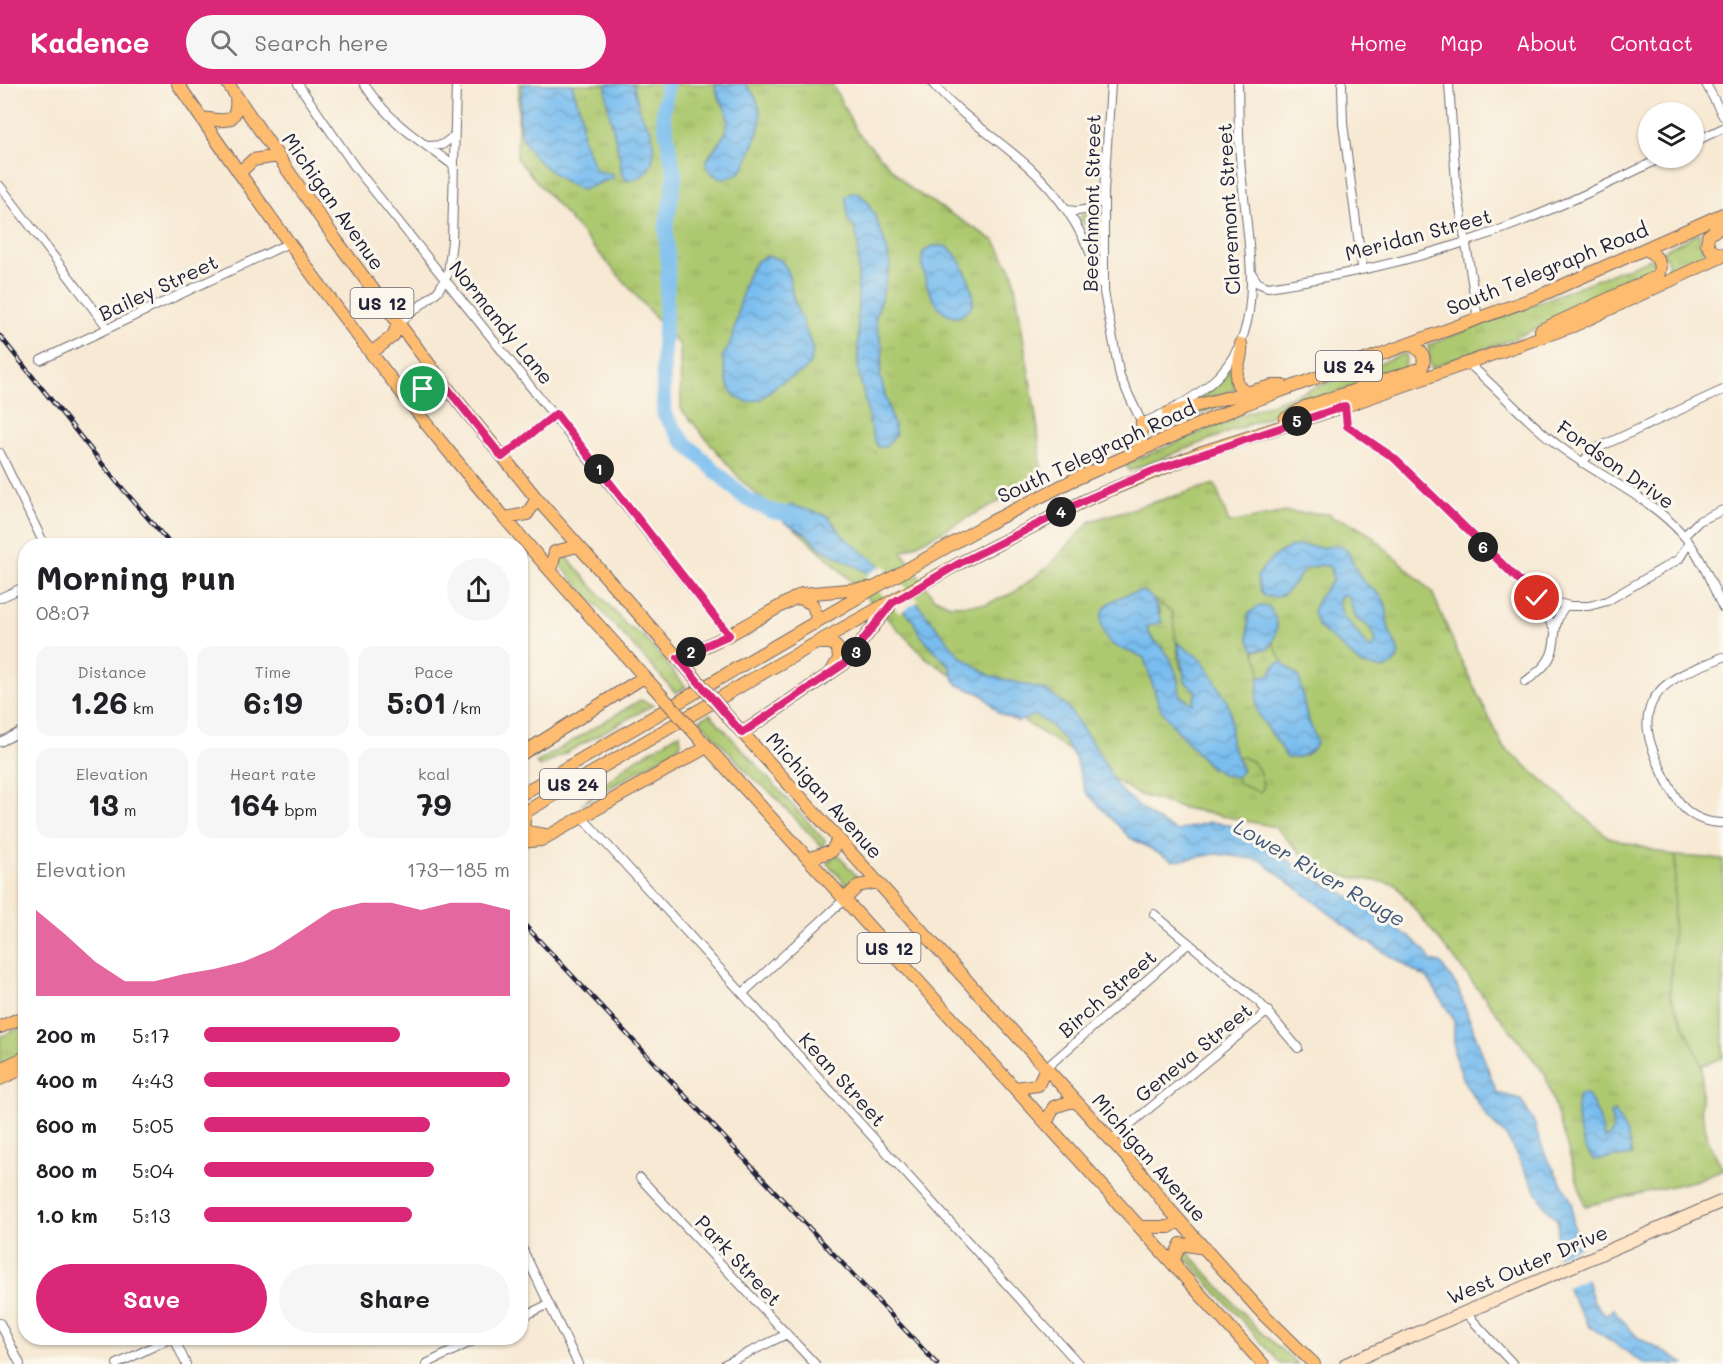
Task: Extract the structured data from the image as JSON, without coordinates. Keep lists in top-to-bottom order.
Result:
{
  "streets": {
    "main road": [
      "Michigan Avenue",
      "South Telegraph Road",
      "US 12",
      "US 24",
      "West Outer Drive"
    ],
    "street": [
      "Beechmont Street",
      "Claremont Street",
      "Meridan Street",
      "Bailey Street",
      "Normandy Lane",
      "Fordson Drive",
      "Birch Street",
      "Geneva Street",
      "Kean Street",
      "Park Street"
    ]
  },
  "crossings": [
    ["Michigan Avenue", "Birch Street"],
    ["Michigan Avenue", "Geneva Street"],
    ["Beechmont Street", "Claremont Street"],
    ["Claremont Street", "Meridan Street"],
    ["South Telegraph Road", "Fordson Drive"],
    ["Bailey Street", "US 12"]
  ],
  "water": ["Lower River Rouge"],
  "page": {
    "header": "Kadence",
    "search": "Search here",
    "nav": [
      "Home",
      "Map",
      "About",
      "Contact"
    ],
    "pins": [
      "5",
      "1",
      "4",
      "6",
      "2",
      "3"
    ],
    "heading": ["Morning run", "08:07"],
    "stats": [
      ["Distance", "1.26 km"],
      ["Time", "6:19"],
      ["Pace", "5:01 /km"],
      ["Elevation", "13 m"],
      ["Heart rate", "164 bpm"],
      ["kcal", "79"]
    ],
    "chart": ["Elevation", "173–185 m"],
    "list": [
      {
        "name": "200 m",
        "note": "5:17"
      },
      {
        "name": "400 m",
        "note": "4:43"
      },
      {
        "name": "600 m",
        "note": "5:05"
      },
      {
        "name": "800 m",
        "note": "5:04"
      },
      {
        "name": "1.0 km",
        "note": "5:13"
      }
    ],
    "buttons": ["Save", "Share"]
  }
}
